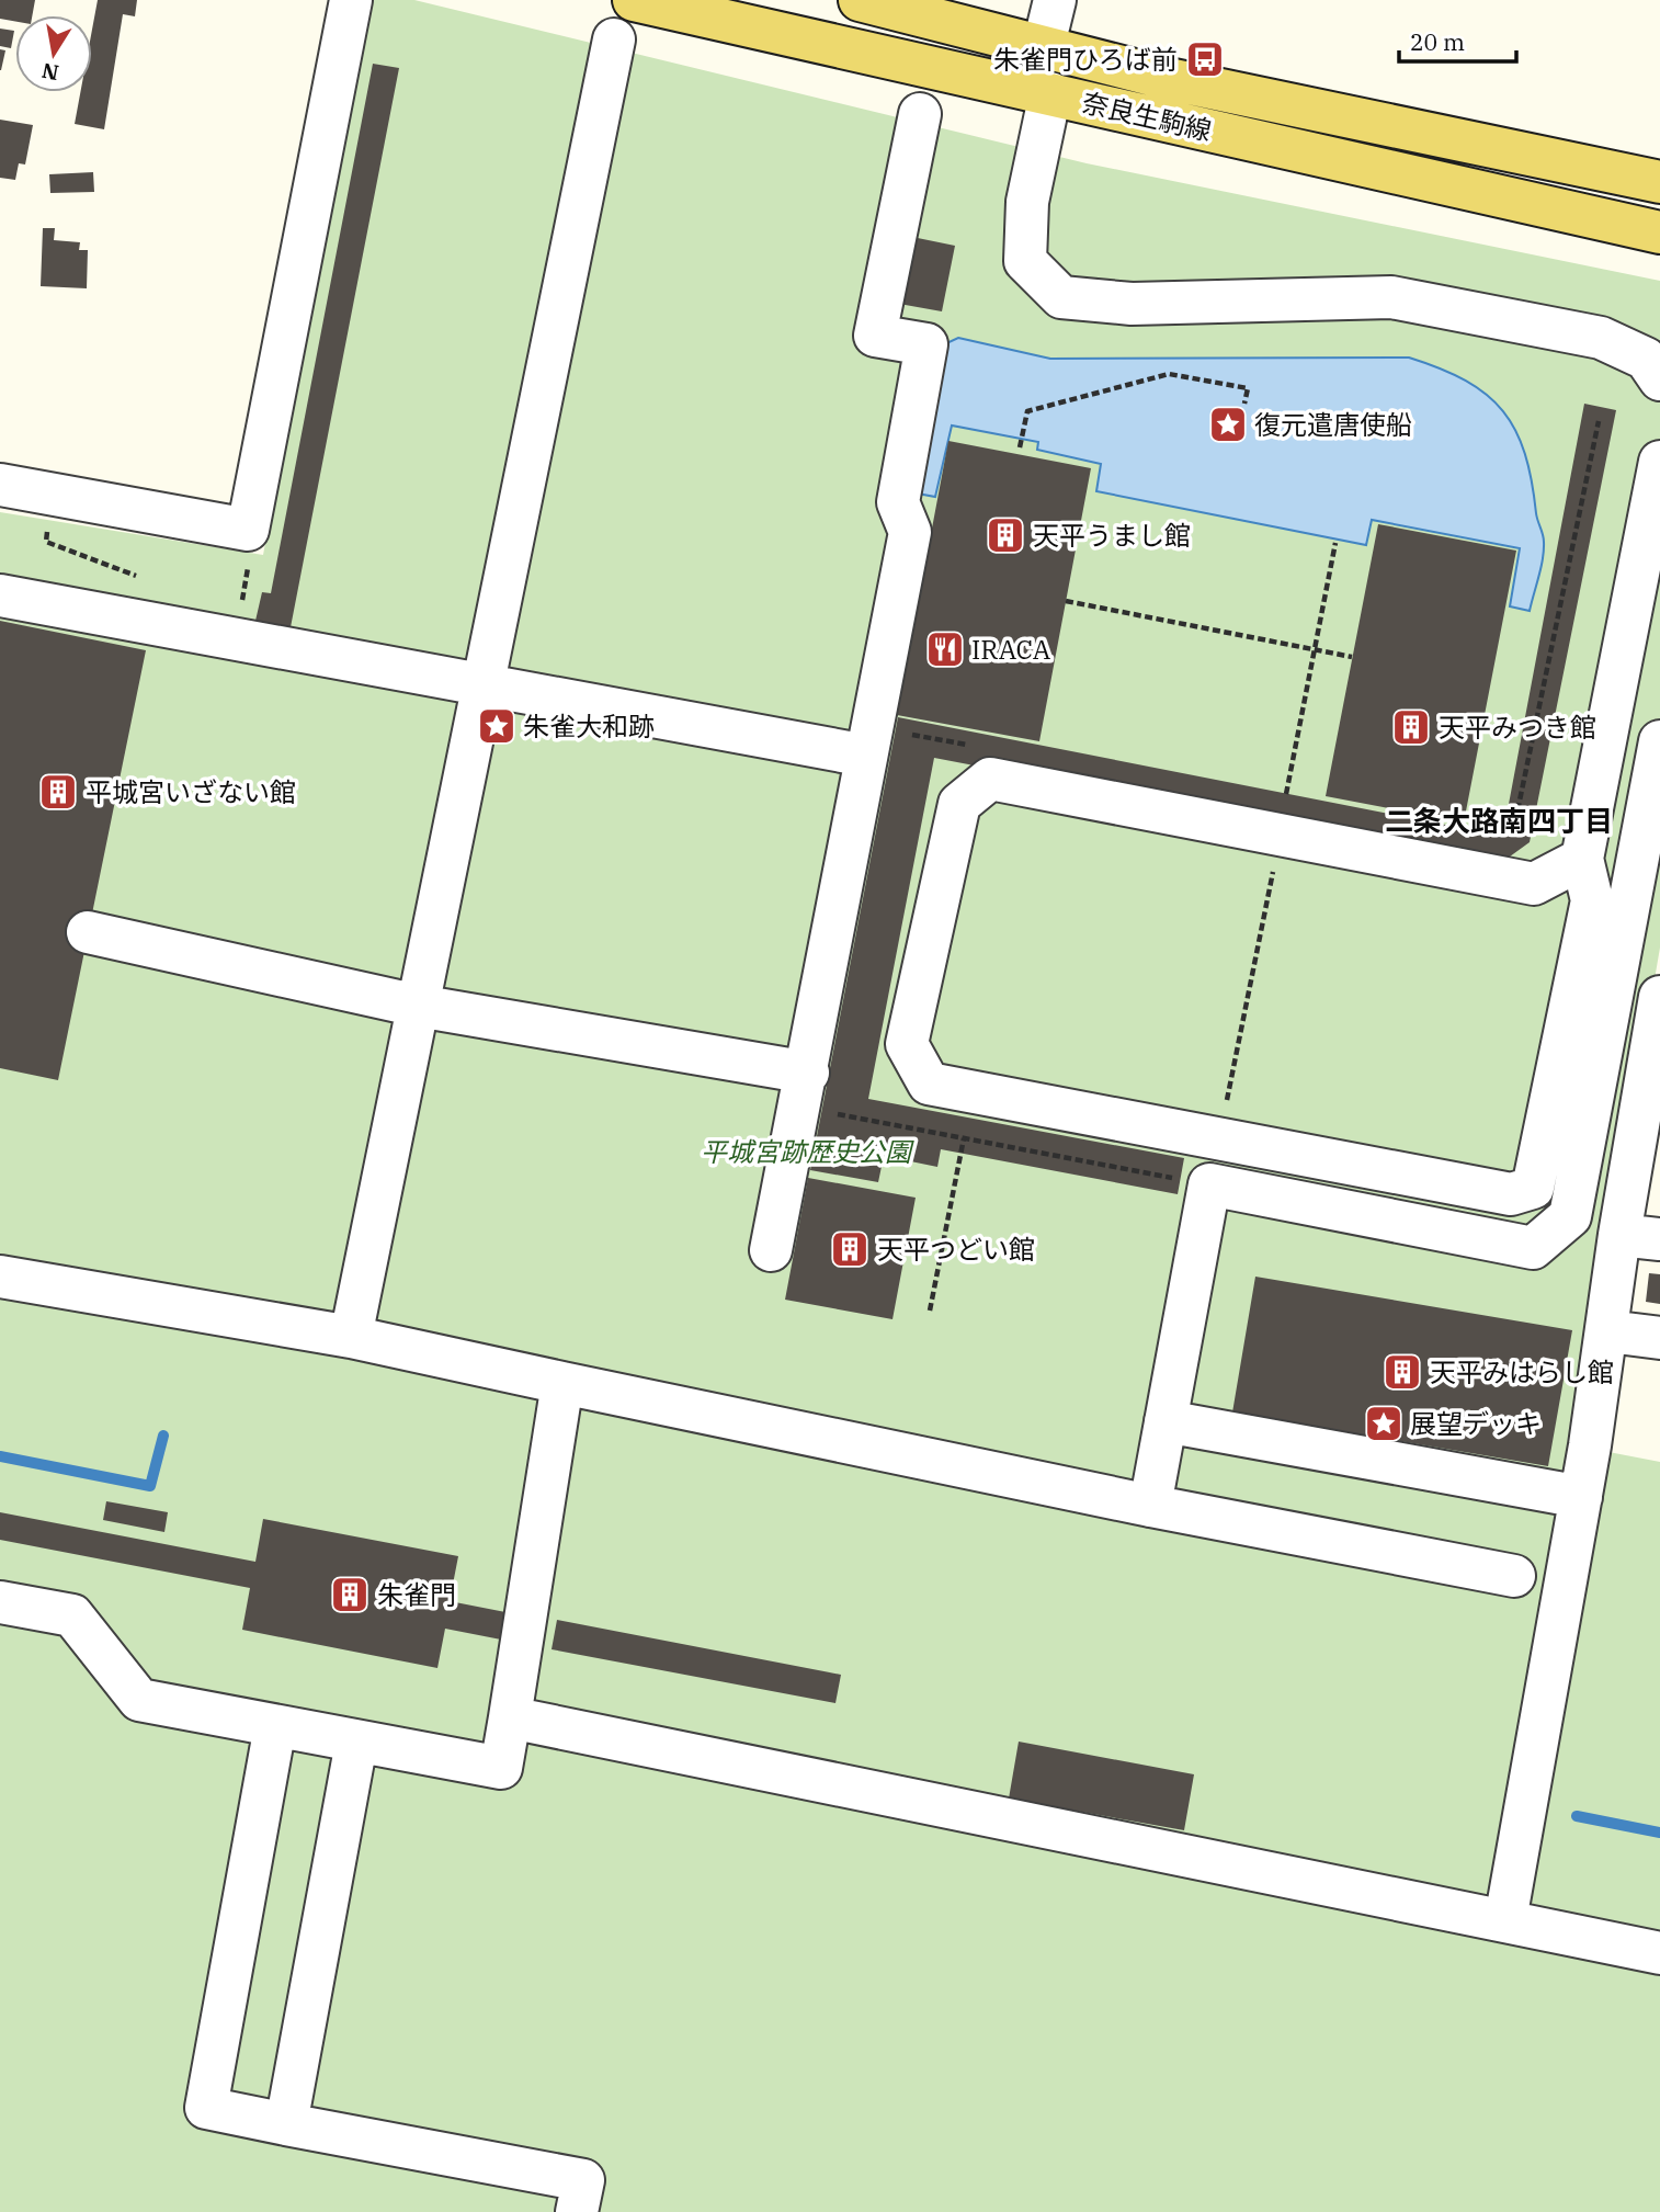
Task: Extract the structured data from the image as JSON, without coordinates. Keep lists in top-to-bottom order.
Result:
{
  "streets": {
    "main road": ["奈良生駒線"]
  },
  "districts": ["二条大路南四丁目"],
  "parks": ["平城宮跡歴史公園"],
  "places": {
    "bus stop": ["朱雀門ひろば前"],
    "place": ["復元遣唐使船", "朱雀大和跡", "展望デッキ"],
    "building": [
      "天平うまし館",
      "天平みつき館",
      "平城宮いざない館",
      "天平つどい館",
      "天平みはらし館",
      "朱雀門"
    ],
    "restaurant": ["IRACA"]
  },
  "scale_bar": "20 m",
  "north": "bottom"
}
